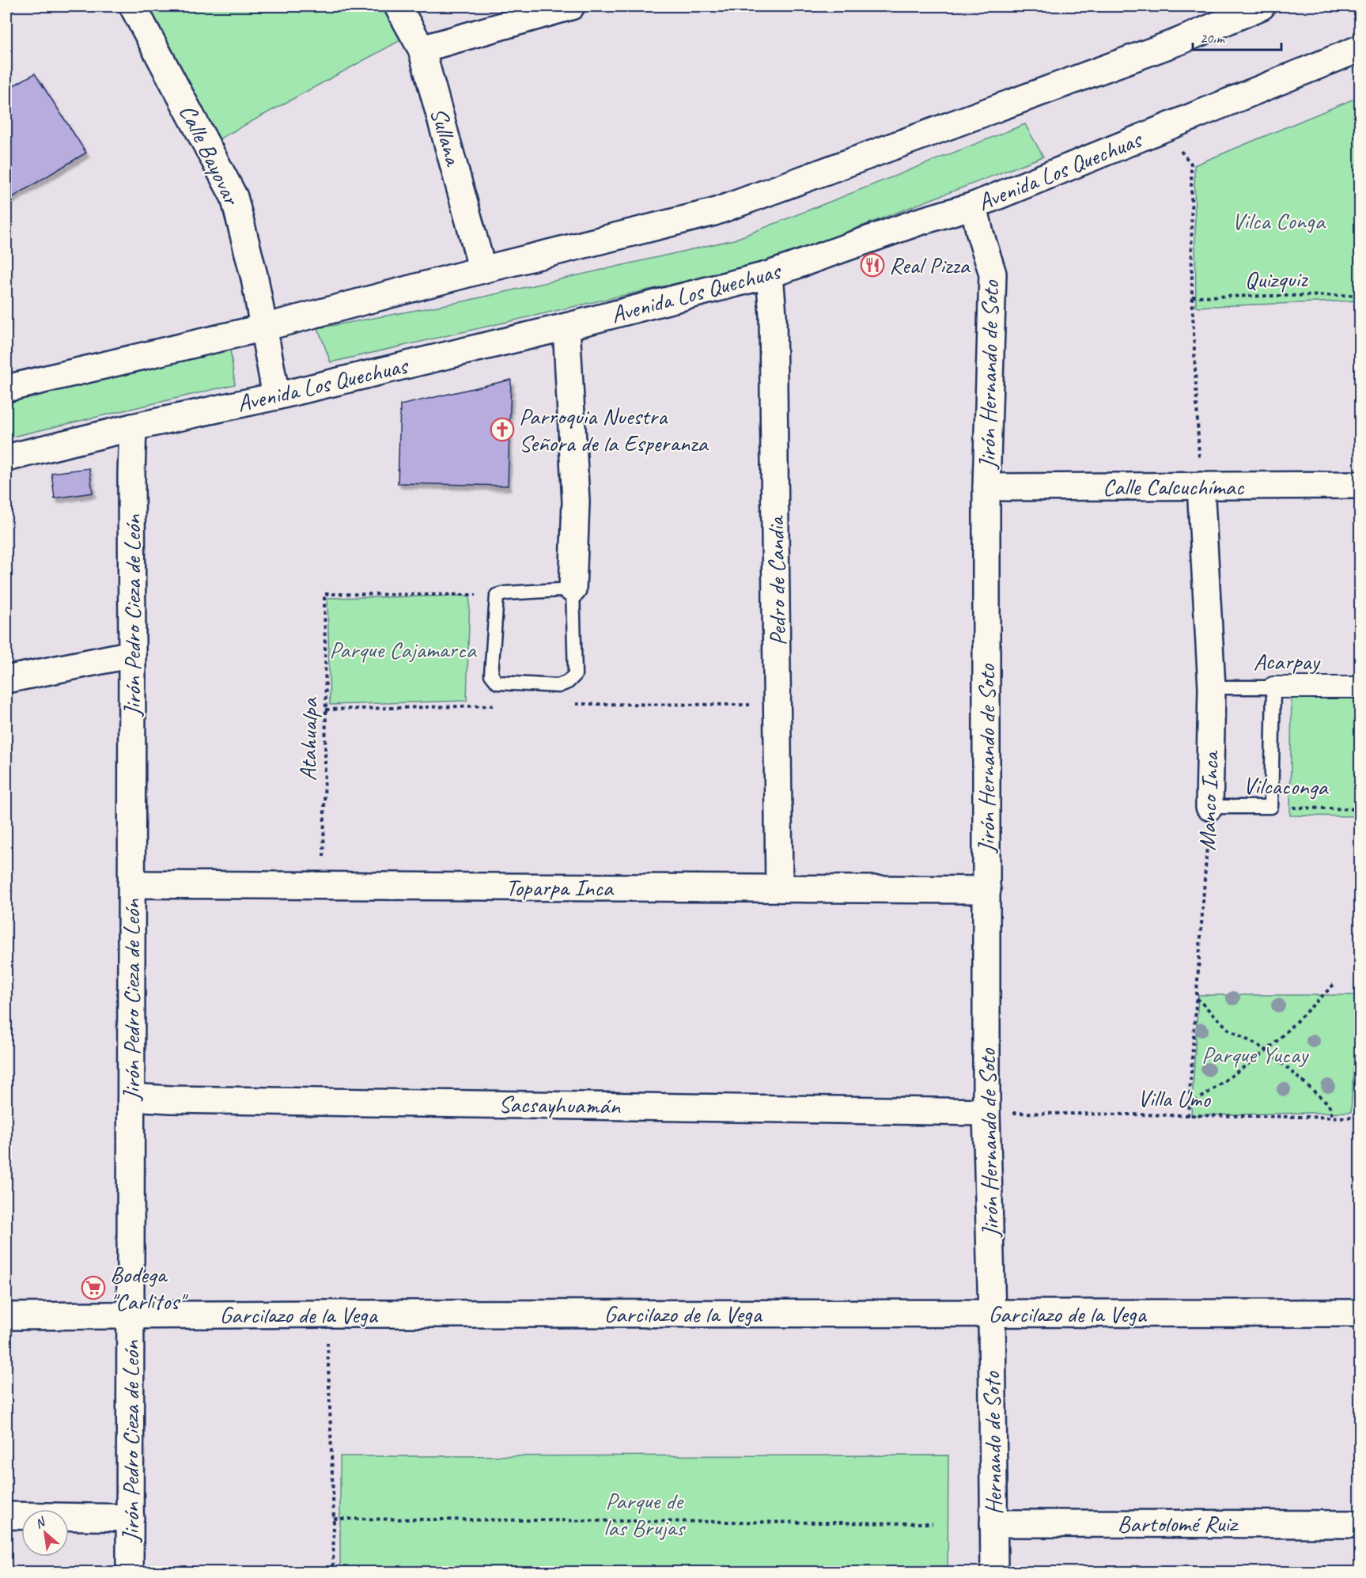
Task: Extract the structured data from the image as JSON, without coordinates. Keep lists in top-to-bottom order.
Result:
{
  "streets": {
    "street": [
      "Sullana",
      "Calle Bayovar",
      "Avenida Los Quechuas",
      "Jirón Hernando de Soto",
      "Calle Calcuchímac",
      "Pedro de Candia",
      "Jirón Pedro Cieza de León",
      "Acarpay",
      "Manco Inca",
      "Toparpa Inca",
      "Sacsayhuamán",
      "Garcilazo de la Vega",
      "Hernando de Soto",
      "Bartolomé Ruiz"
    ],
    "lane": ["Vilcaconga"],
    "path": ["Quizquiz", "Atahualpa", "Villa Umo"]
  },
  "crossings": [
    ["Calle Bayovar", "Avenida Los Quechuas"],
    ["Avenida Los Quechuas", "Jirón Hernando de Soto"],
    ["Avenida Los Quechuas", "Pedro de Candia"],
    ["Avenida Los Quechuas", "Jirón Pedro Cieza de León"],
    ["Jirón Hernando de Soto", "Calle Calcuchímac"],
    ["Jirón Hernando de Soto", "Toparpa Inca"],
    ["Jirón Hernando de Soto", "Villa Umo"],
    ["Jirón Hernando de Soto", "Sacsayhuamán"],
    ["Jirón Hernando de Soto", "Garcilazo de la Vega"],
    ["Jirón Hernando de Soto", "Hernando de Soto"],
    ["Calle Calcuchímac", "Manco Inca"],
    ["Pedro de Candia", "Toparpa Inca"],
    ["Jirón Pedro Cieza de León", "Toparpa Inca"],
    ["Jirón Pedro Cieza de León", "Sacsayhuamán"],
    ["Jirón Pedro Cieza de León", "Garcilazo de la Vega"],
    ["Acarpay", "Manco Inca"],
    ["Atahualpa", "Toparpa Inca"],
    ["Vilcaconga", "Manco Inca"],
    ["Manco Inca", "Villa Umo"],
    ["Villa Umo", "Sacsayhuamán"],
    ["Garcilazo de la Vega", "Hernando de Soto"],
    ["Hernando de Soto", "Bartolomé Ruiz"]
  ],
  "parks": [
    "Vilca Conga",
    "Parque Cajamarca",
    "Parque Yucay",
    "Parque de las Brujas"
  ],
  "places": {
    "restaurant": ["Real Pizza"],
    "church": ["Parroquia Nuestra Señora de la Esperanza"],
    "supermarket": ["Bodega \"Carlitos\""]
  },
  "scale_bar": "20 m",
  "north": "top left"
}
